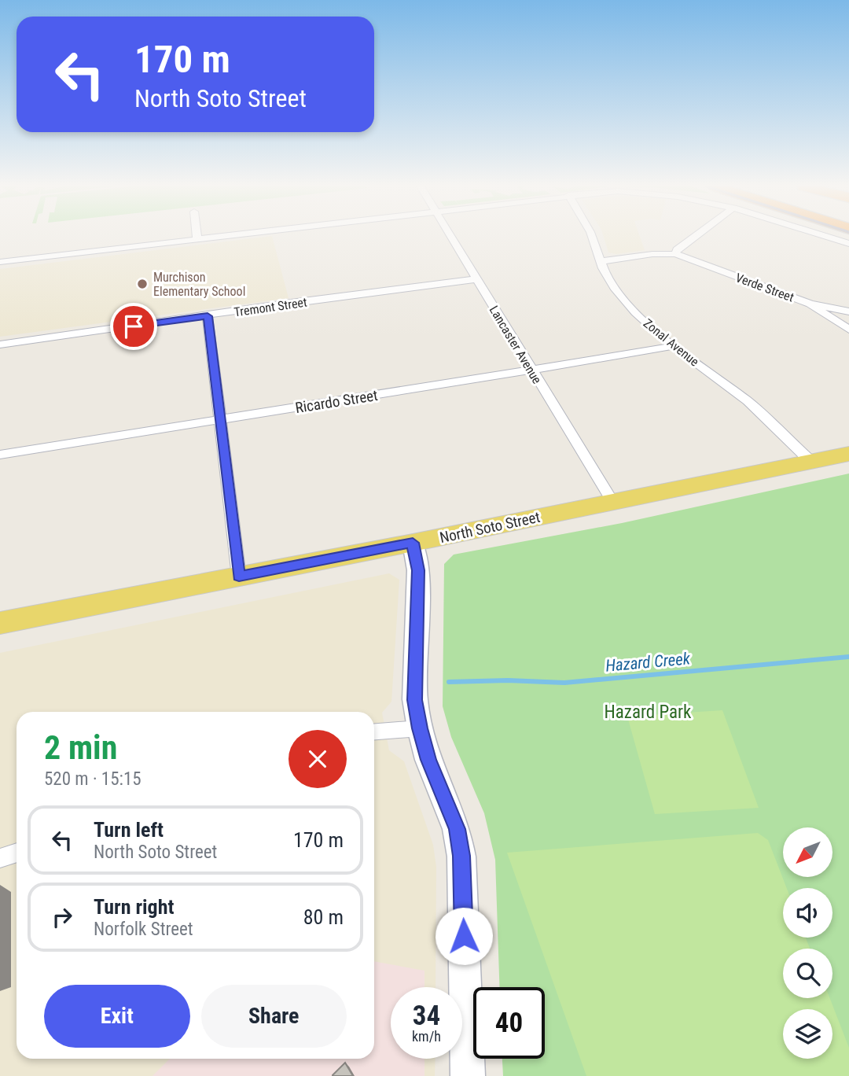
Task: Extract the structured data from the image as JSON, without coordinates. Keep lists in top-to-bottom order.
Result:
{
  "streets": {
    "main road": ["North Soto Street"],
    "street": [
      "Verde Street",
      "Tremont Street",
      "Zonal Avenue",
      "Lancaster Avenue",
      "Ricardo Street"
    ]
  },
  "crossings": [
    ["Tremont Street", "Lancaster Avenue"],
    ["Zonal Avenue", "Ricardo Street"],
    ["Zonal Avenue", "North Soto Street"],
    ["Lancaster Avenue", "Ricardo Street"],
    ["Lancaster Avenue", "North Soto Street"]
  ],
  "water": ["Hazard Creek"],
  "parks": ["Hazard Park"],
  "places": ["Murchison Elementary School"],
  "north": "bottom left",
  "page": {
    "turn": ["170 m", "North Soto Street"],
    "heading": ["2 min", "520 m · 15:15"],
    "list": [
      {
        "name": "Turn left",
        "note": "North Soto Street",
        "value": "170 m"
      },
      {
        "name": "Turn right",
        "note": "Norfolk Street",
        "value": "80 m"
      }
    ],
    "buttons": ["Exit", "Share"],
    "speed": "34 km/h",
    "limit": "40"
  }
}
